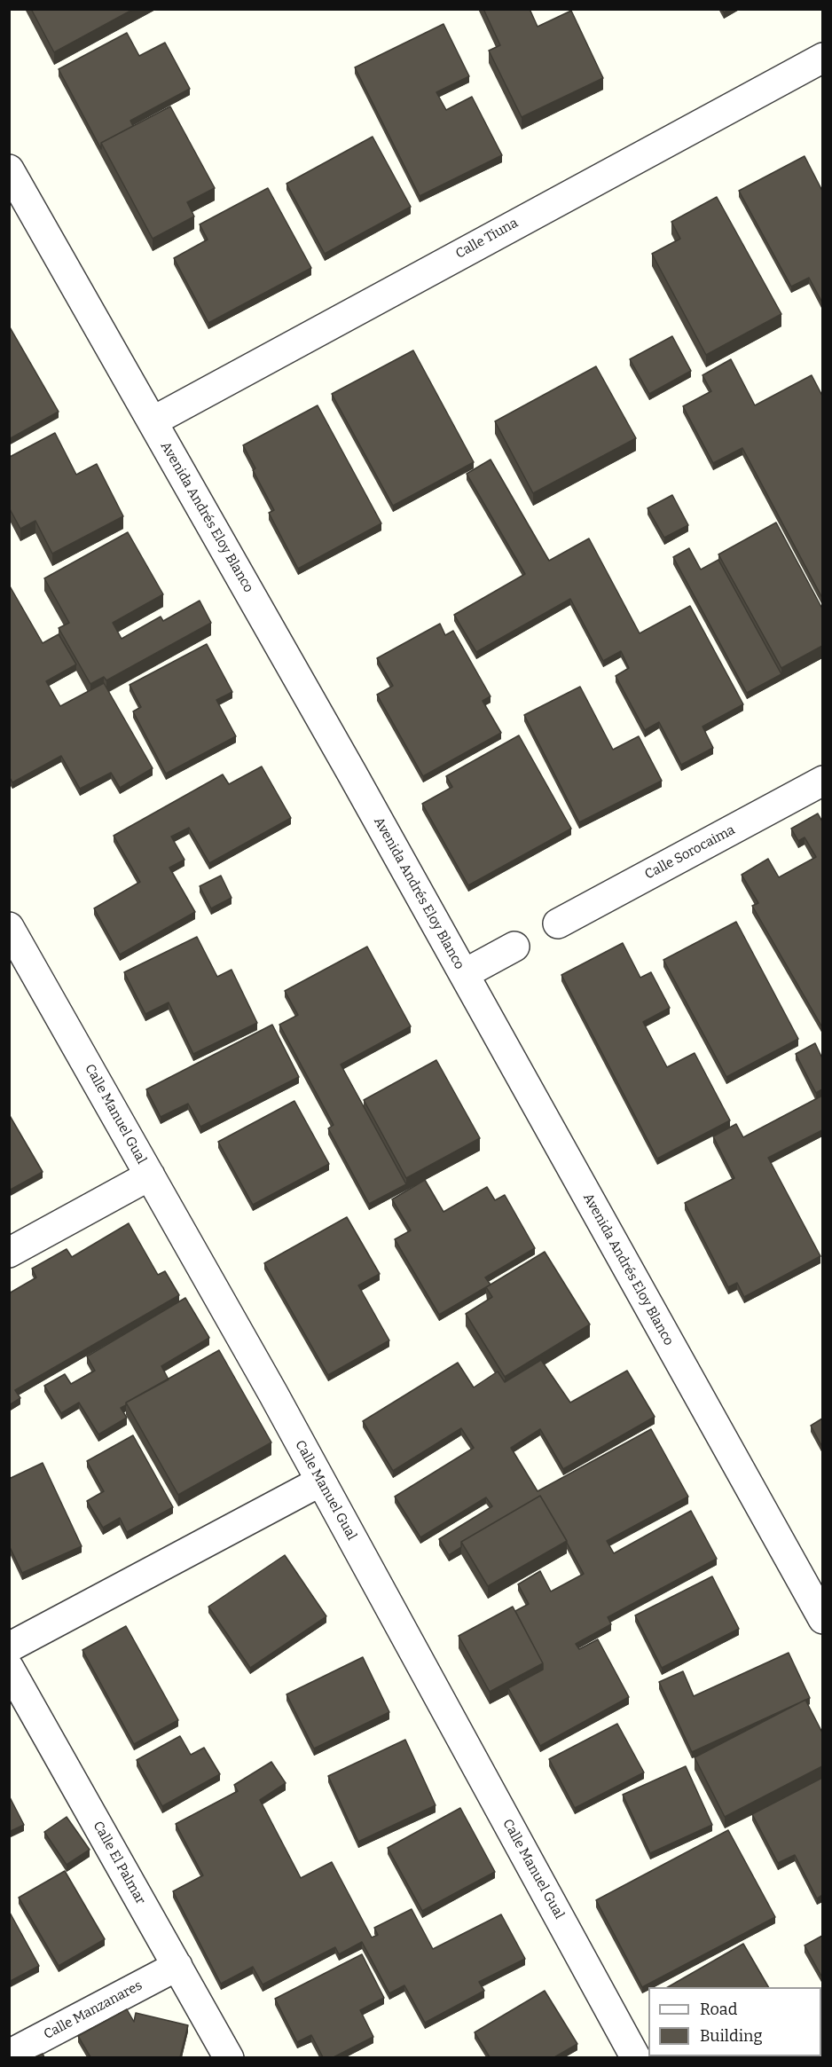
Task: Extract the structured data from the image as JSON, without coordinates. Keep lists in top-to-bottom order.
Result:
{
  "streets": {
    "street": [
      "Calle Tiuna",
      "Avenida Andrés Eloy Blanco",
      "Calle Sorocaima",
      "Calle Manuel Gual",
      "Calle El Palmar",
      "Calle Manzanares"
    ]
  },
  "crossings": [
    ["Calle Tiuna", "Avenida Andrés Eloy Blanco"],
    ["Calle El Palmar", "Calle Manzanares"]
  ],
  "legend": ["Road", "Building"]
}
